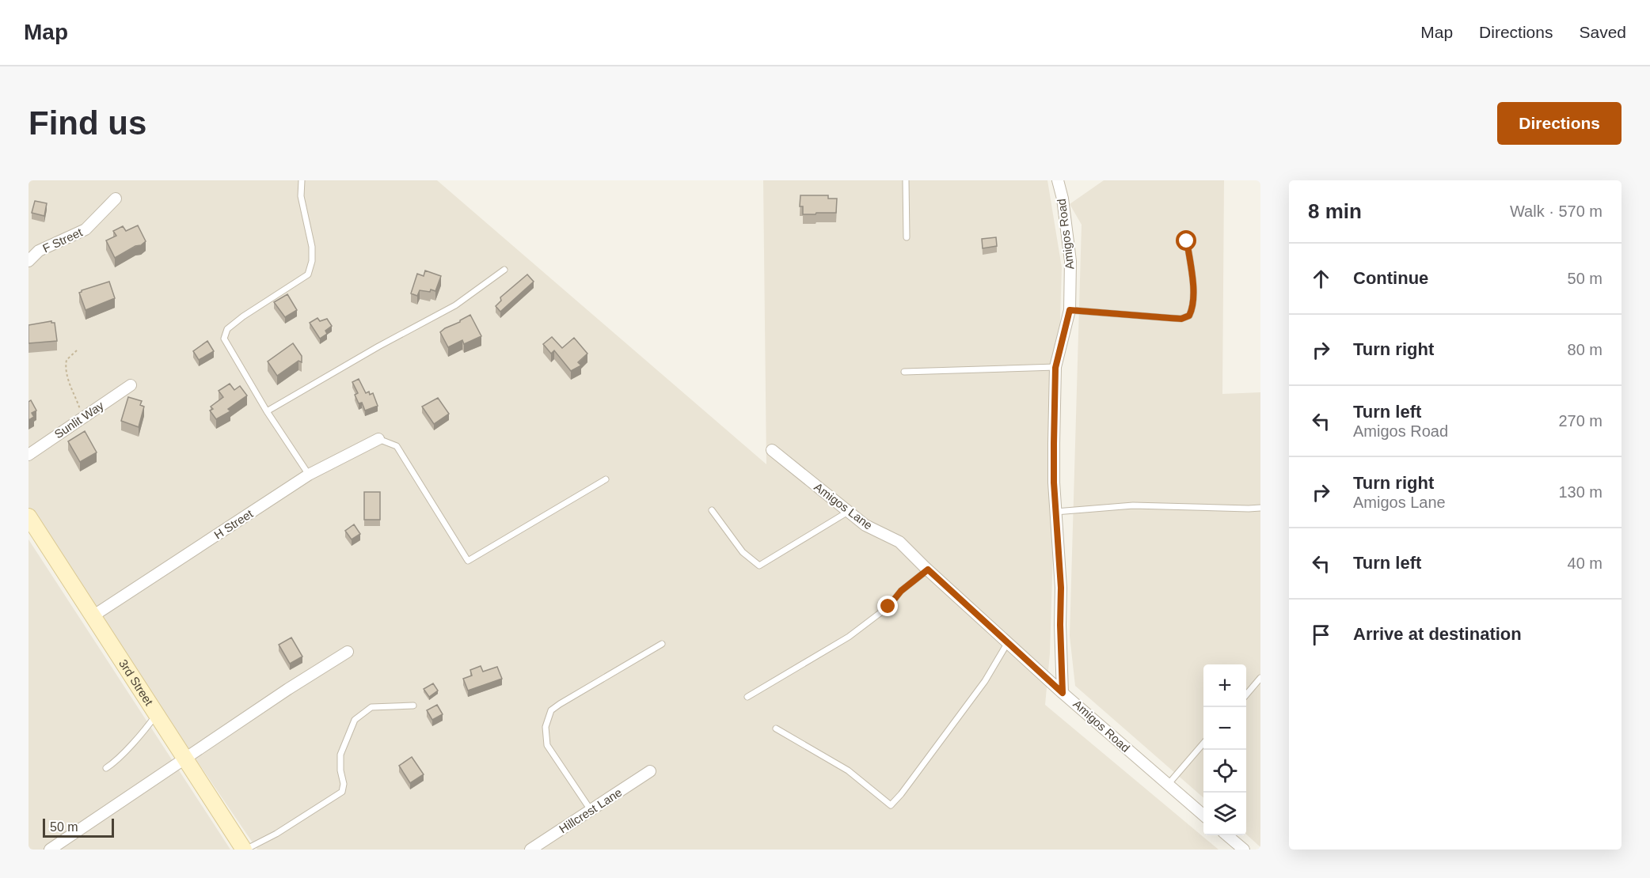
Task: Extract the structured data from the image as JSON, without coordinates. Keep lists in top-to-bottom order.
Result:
{
  "streets": {
    "main road": ["3rd Street"],
    "street": [
      "Amigos Road",
      "F Street",
      "Sunlit Way",
      "Amigos Lane",
      "H Street",
      "Hillcrest Lane"
    ]
  },
  "crossings": [
    ["Amigos Road", "Amigos Lane"],
    ["H Street", "3rd Street"]
  ],
  "scale_bar": "50 m",
  "page": {
    "header": "Map",
    "nav": ["Map", "Directions", "Saved"],
    "buttons": "Directions",
    "title": "Find us",
    "heading": ["8 min", "Walk · 570 m"],
    "list": [
      ["Continue", "50 m"],
      ["Turn right", "80 m"],
      ["Turn left", "Amigos Road", "270 m"],
      ["Turn right", "Amigos Lane", "130 m"],
      ["Turn left", "40 m"],
      "Arrive at destination"
    ],
    "map_buttons": ["+", "−"],
    "scale": "50 m"
  }
}
